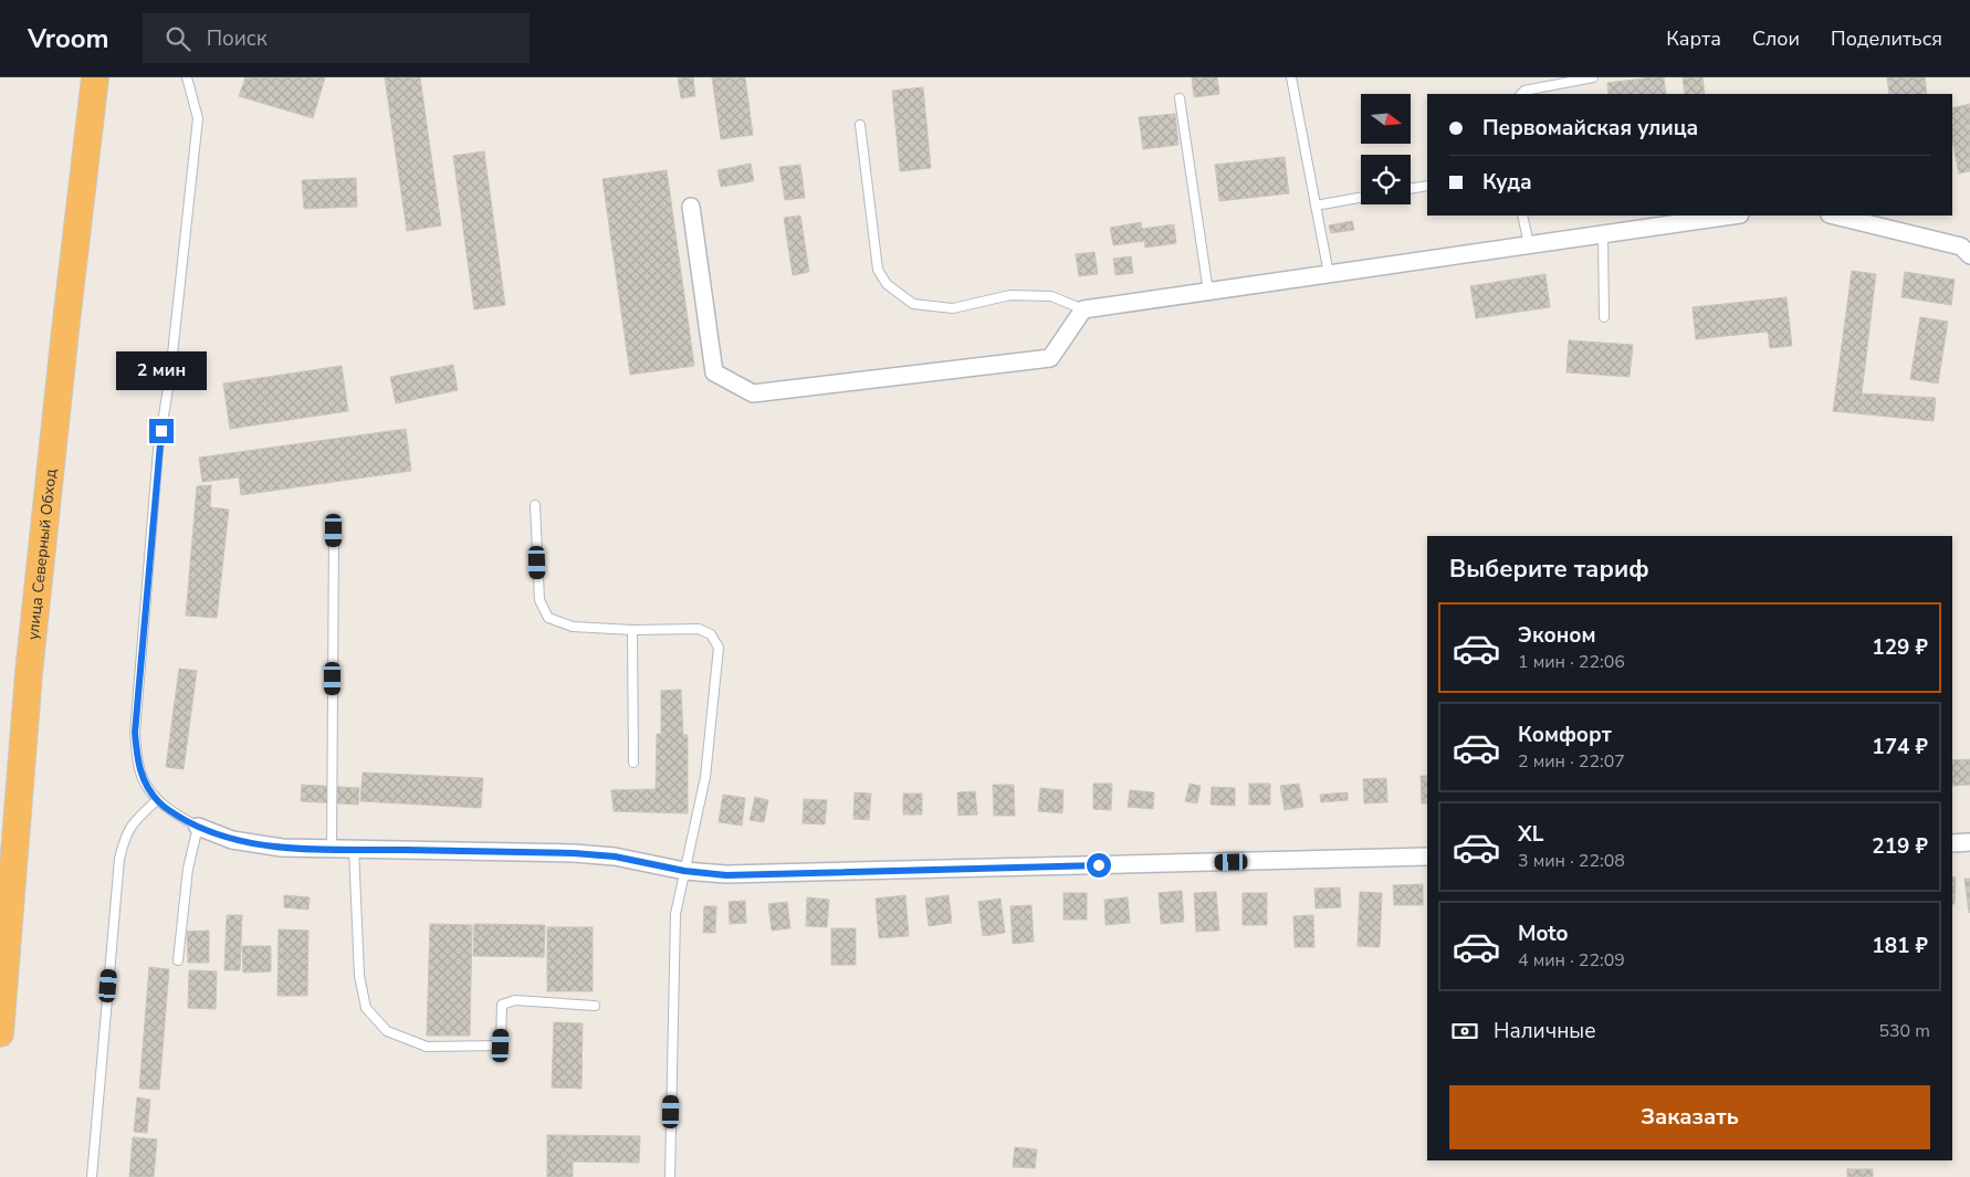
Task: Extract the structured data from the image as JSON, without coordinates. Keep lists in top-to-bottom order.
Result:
{
  "streets": {
    "highway": ["улица Северный Обход"]
  },
  "north": "right",
  "page": {
    "header": "Vroom",
    "search": "Поиск",
    "nav": ["Карта", "Слои", "Поделиться"],
    "banner": ["Первомайская улица", "Куда"],
    "bubble": "2 мин",
    "heading": "Выберите тариф",
    "list": [
      {
        "name": "Эконом",
        "note": "1 мин · 22:06",
        "value": "129 ₽"
      },
      {
        "name": "Комфорт",
        "note": "2 мин · 22:07",
        "value": "174 ₽"
      },
      {
        "name": "XL",
        "note": "3 мин · 22:08",
        "value": "219 ₽"
      },
      {
        "name": "Moto",
        "note": "4 мин · 22:09",
        "value": "181 ₽"
      }
    ],
    "pay": ["Наличные", "530 m"],
    "buttons": "Заказать"
  }
}
